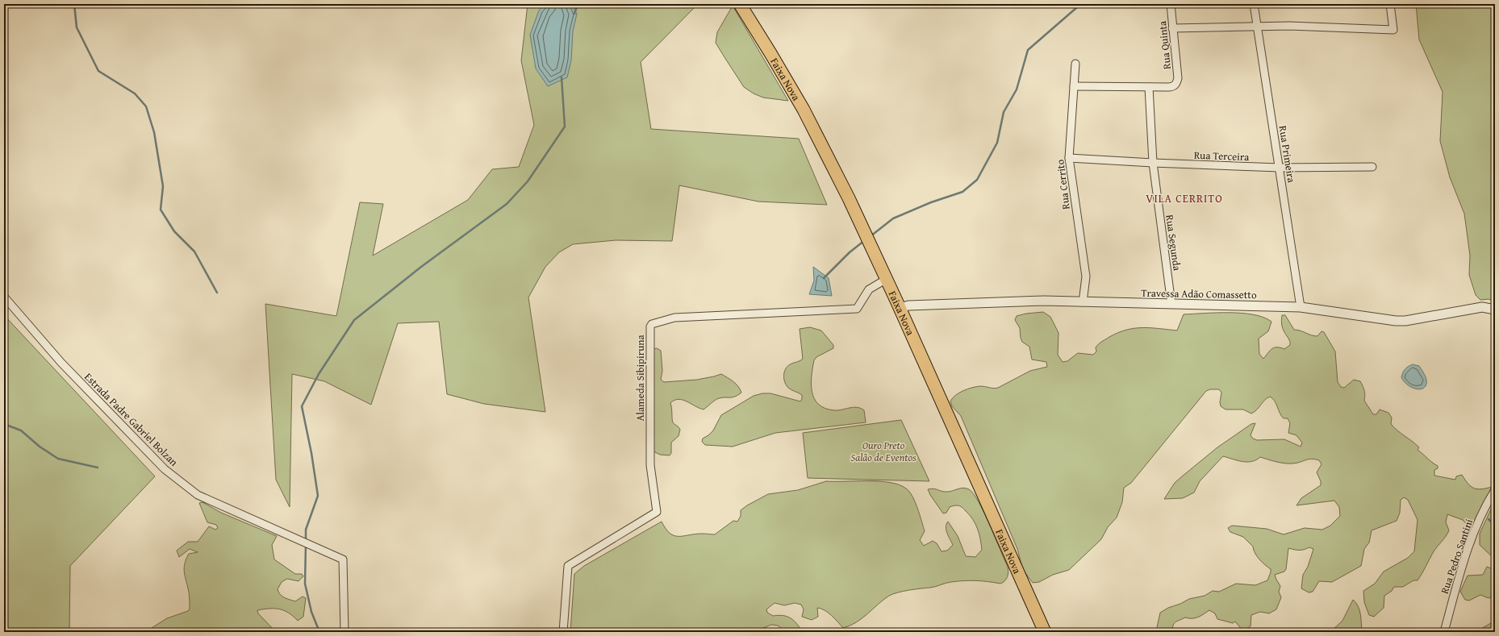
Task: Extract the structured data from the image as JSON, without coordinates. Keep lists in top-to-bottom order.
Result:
{
  "streets": {
    "highway": ["Faixa Nova"],
    "street": [
      "Rua Quinta",
      "Rua Primeira",
      "Rua Terceira",
      "Rua Cerrito",
      "Rua Segunda",
      "Travessa Adão Comassetto",
      "Alameda Sibipiruna",
      "Estrada Padre Gabriel Bolzan",
      "Rua Pedro Santini"
    ]
  },
  "crossings": [
    ["Rua Quinta", "Rua Segunda"],
    ["Faixa Nova", "Travessa Adão Comassetto"],
    ["Faixa Nova", "Alameda Sibipiruna"],
    ["Rua Primeira", "Rua Terceira"],
    ["Rua Primeira", "Travessa Adão Comassetto"],
    ["Rua Terceira", "Rua Cerrito"],
    ["Rua Terceira", "Rua Segunda"],
    ["Rua Cerrito", "Travessa Adão Comassetto"],
    ["Rua Segunda", "Travessa Adão Comassetto"]
  ],
  "districts": ["VILA CERRITO"],
  "parks": ["Ouro Preto Salão de Eventos"]
}
